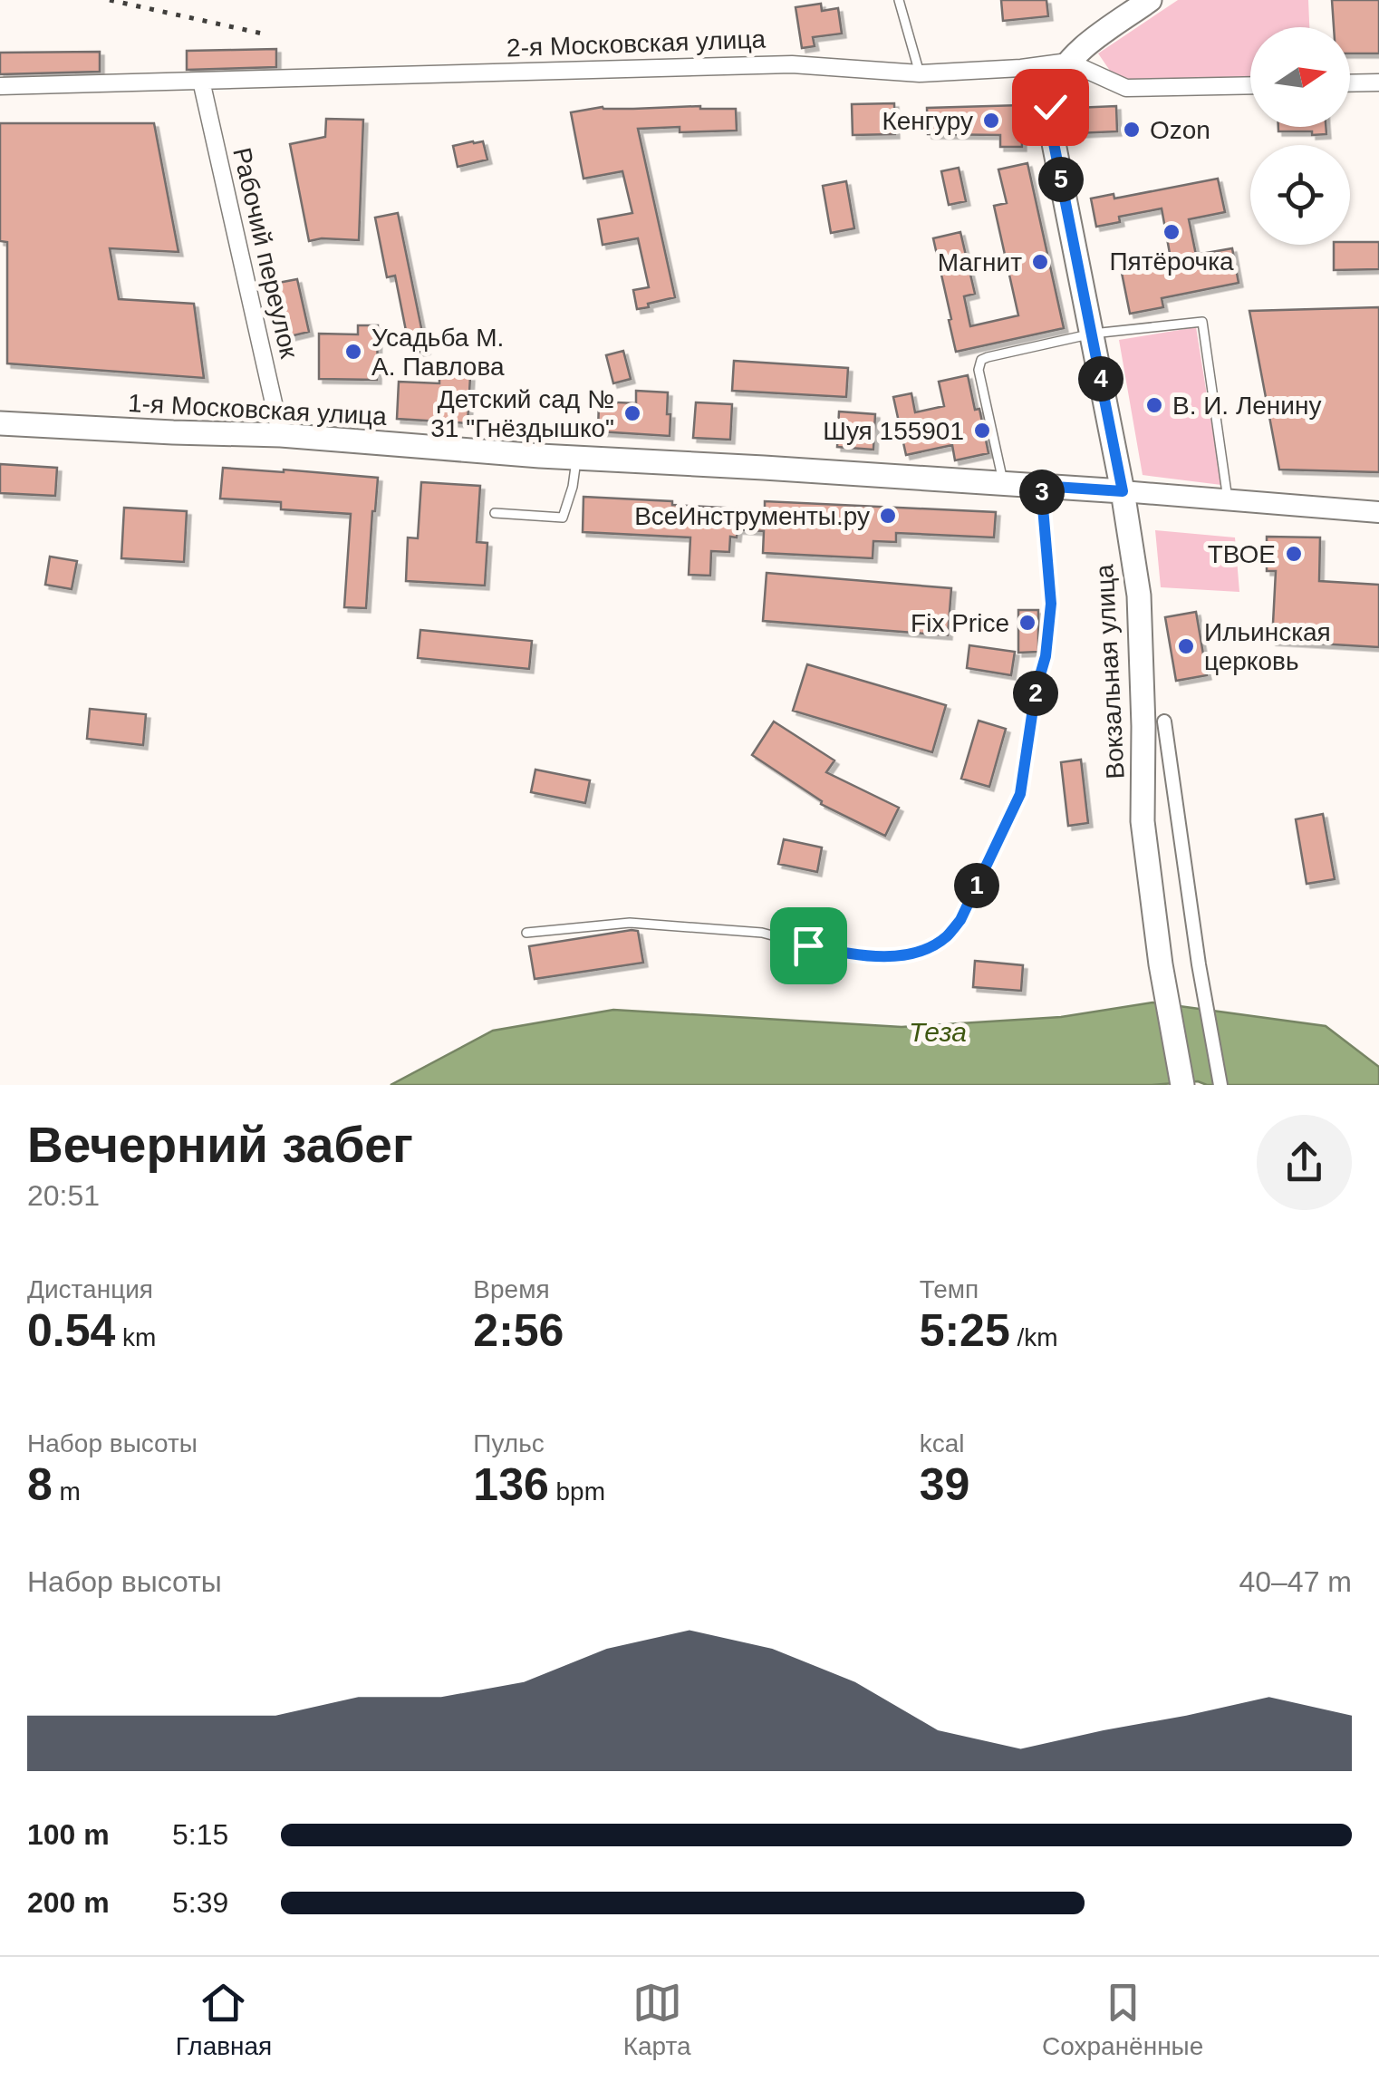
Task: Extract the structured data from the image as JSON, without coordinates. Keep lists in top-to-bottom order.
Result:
{
  "streets": {
    "main road": ["1-я Московская улица", "Вокзальная улица"],
    "street": ["2-я Московская улица", "Рабочий переулок"]
  },
  "crossings": [
    ["2-я Московская улица", "Рабочий переулок"],
    ["2-я Московская улица", "Вокзальная улица"],
    ["Рабочий переулок", "1-я Московская улица"],
    ["1-я Московская улица", "Вокзальная улица"]
  ],
  "water": ["Теза"],
  "places": [
    "Кенгуру",
    "Ozon",
    "Пятёрочка",
    "Магнит",
    "Усадьба М. А. Павлова",
    "В. И. Ленину",
    "Детский сад № 31 \"Гнёздышко\"",
    "Шуя 155901",
    "ВсеИнструменты.ру",
    "ТВОЕ",
    "Fix Price",
    "Ильинская церковь"
  ],
  "north": "right",
  "page": {
    "pins": [
      "5",
      "4",
      "3",
      "2",
      "1"
    ],
    "heading": ["Вечерний забег", "20:51"],
    "stats": [
      ["Дистанция", "0.54 km"],
      ["Время", "2:56"],
      ["Темп", "5:25 /km"],
      ["Набор высоты", "8 m"],
      ["Пульс", "136 bpm"],
      ["kcal", "39"]
    ],
    "chart": ["Набор высоты", "40–47 m"],
    "list": [
      {
        "name": "100 m",
        "note": "5:15"
      },
      {
        "name": "200 m",
        "note": "5:39"
      }
    ],
    "tabs": ["Главная", "Карта", "Сохранённые"]
  }
}
